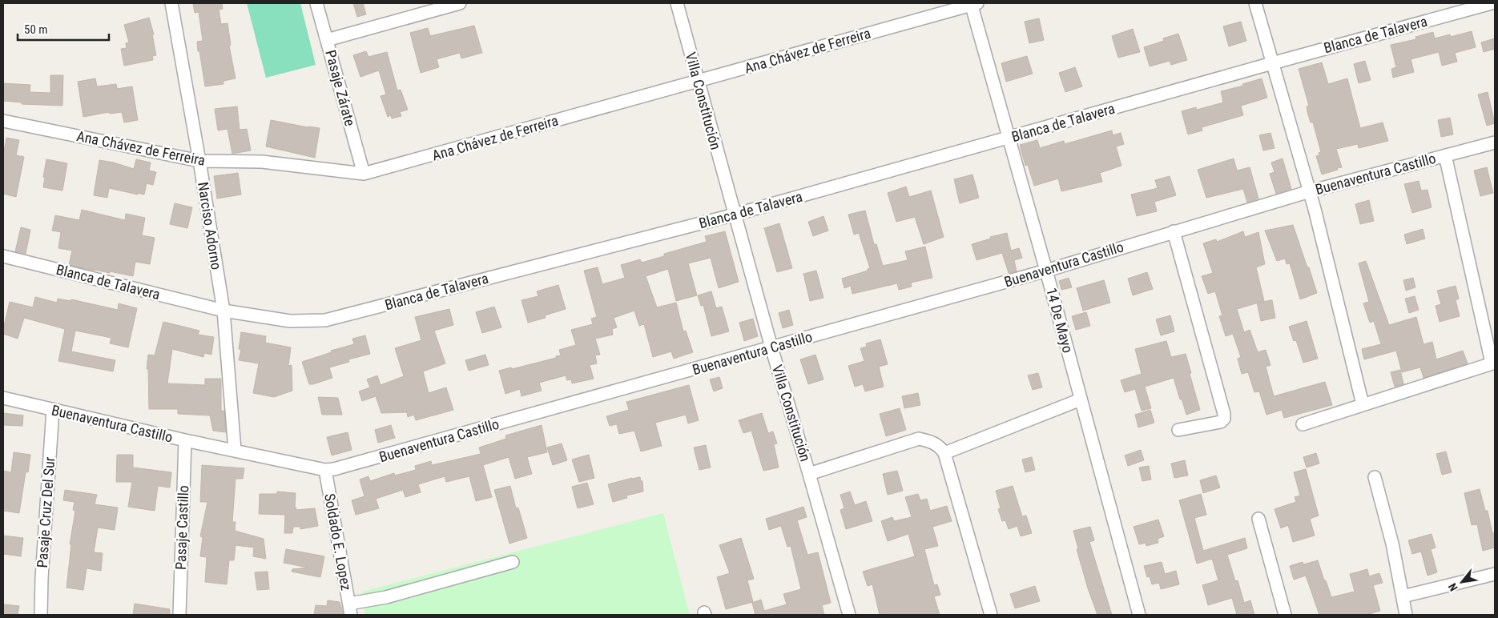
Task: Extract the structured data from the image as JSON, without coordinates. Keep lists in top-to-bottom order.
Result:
{
  "streets": {
    "street": [
      "Blanca de Talavera",
      "Ana Chávez de Ferreira",
      "Pasaje Zárate",
      "Villa Constitución",
      "Buenaventura Castillo",
      "Narciso Adorno",
      "14 De Mayo",
      "Pasaje Cruz Del Sur",
      "Pasaje Castillo",
      "Soldado E. Lopez"
    ]
  },
  "crossings": [
    ["Blanca de Talavera", "Villa Constitución"],
    ["Blanca de Talavera", "Narciso Adorno"],
    ["Blanca de Talavera", "14 De Mayo"],
    ["Ana Chávez de Ferreira", "Pasaje Zárate"],
    ["Ana Chávez de Ferreira", "Villa Constitución"],
    ["Ana Chávez de Ferreira", "Narciso Adorno"],
    ["Ana Chávez de Ferreira", "14 De Mayo"],
    ["Villa Constitución", "Buenaventura Castillo"],
    ["Buenaventura Castillo", "Narciso Adorno"],
    ["Buenaventura Castillo", "14 De Mayo"],
    ["Buenaventura Castillo", "Pasaje Cruz Del Sur"],
    ["Buenaventura Castillo", "Pasaje Castillo"],
    ["Buenaventura Castillo", "Soldado E. Lopez"]
  ],
  "scale_bar": "50 m",
  "north": "bottom left"
}
